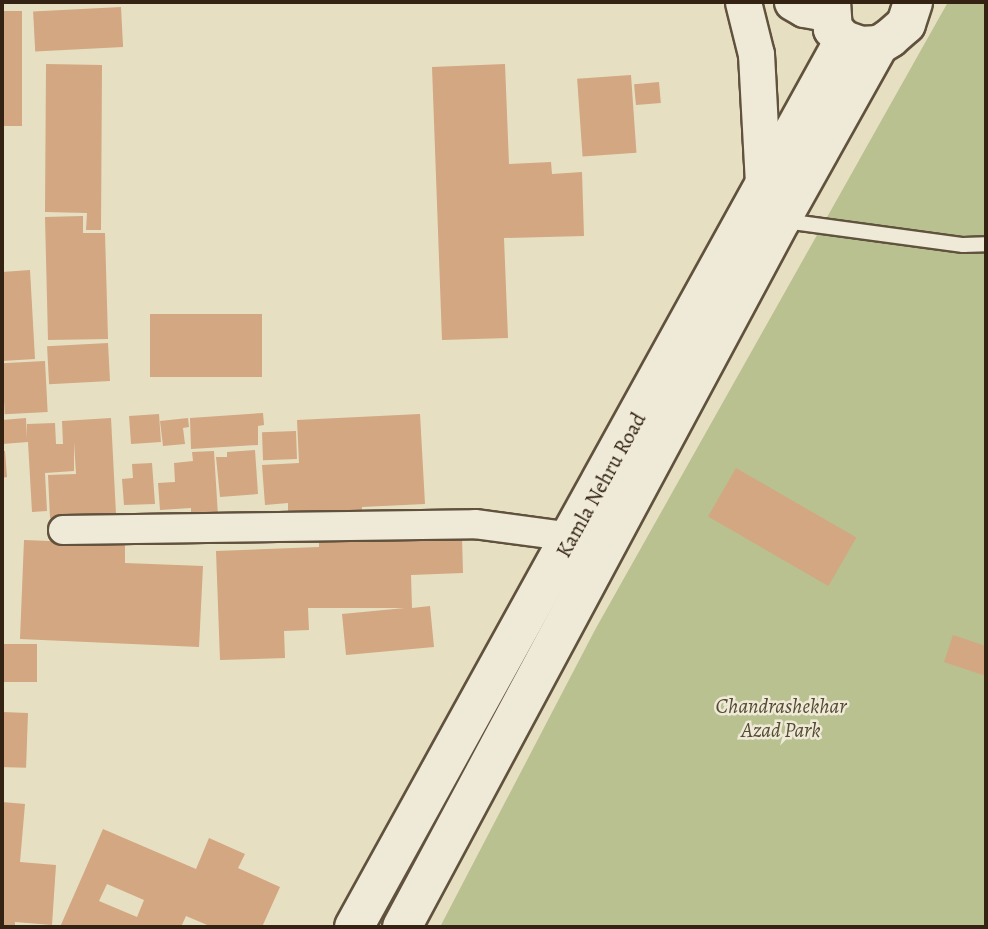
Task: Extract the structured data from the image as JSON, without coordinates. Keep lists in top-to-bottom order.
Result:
{
  "streets": {
    "main road": ["Kamla Nehru Road"]
  },
  "parks": ["Chandrashekhar Azad Park"]
}
